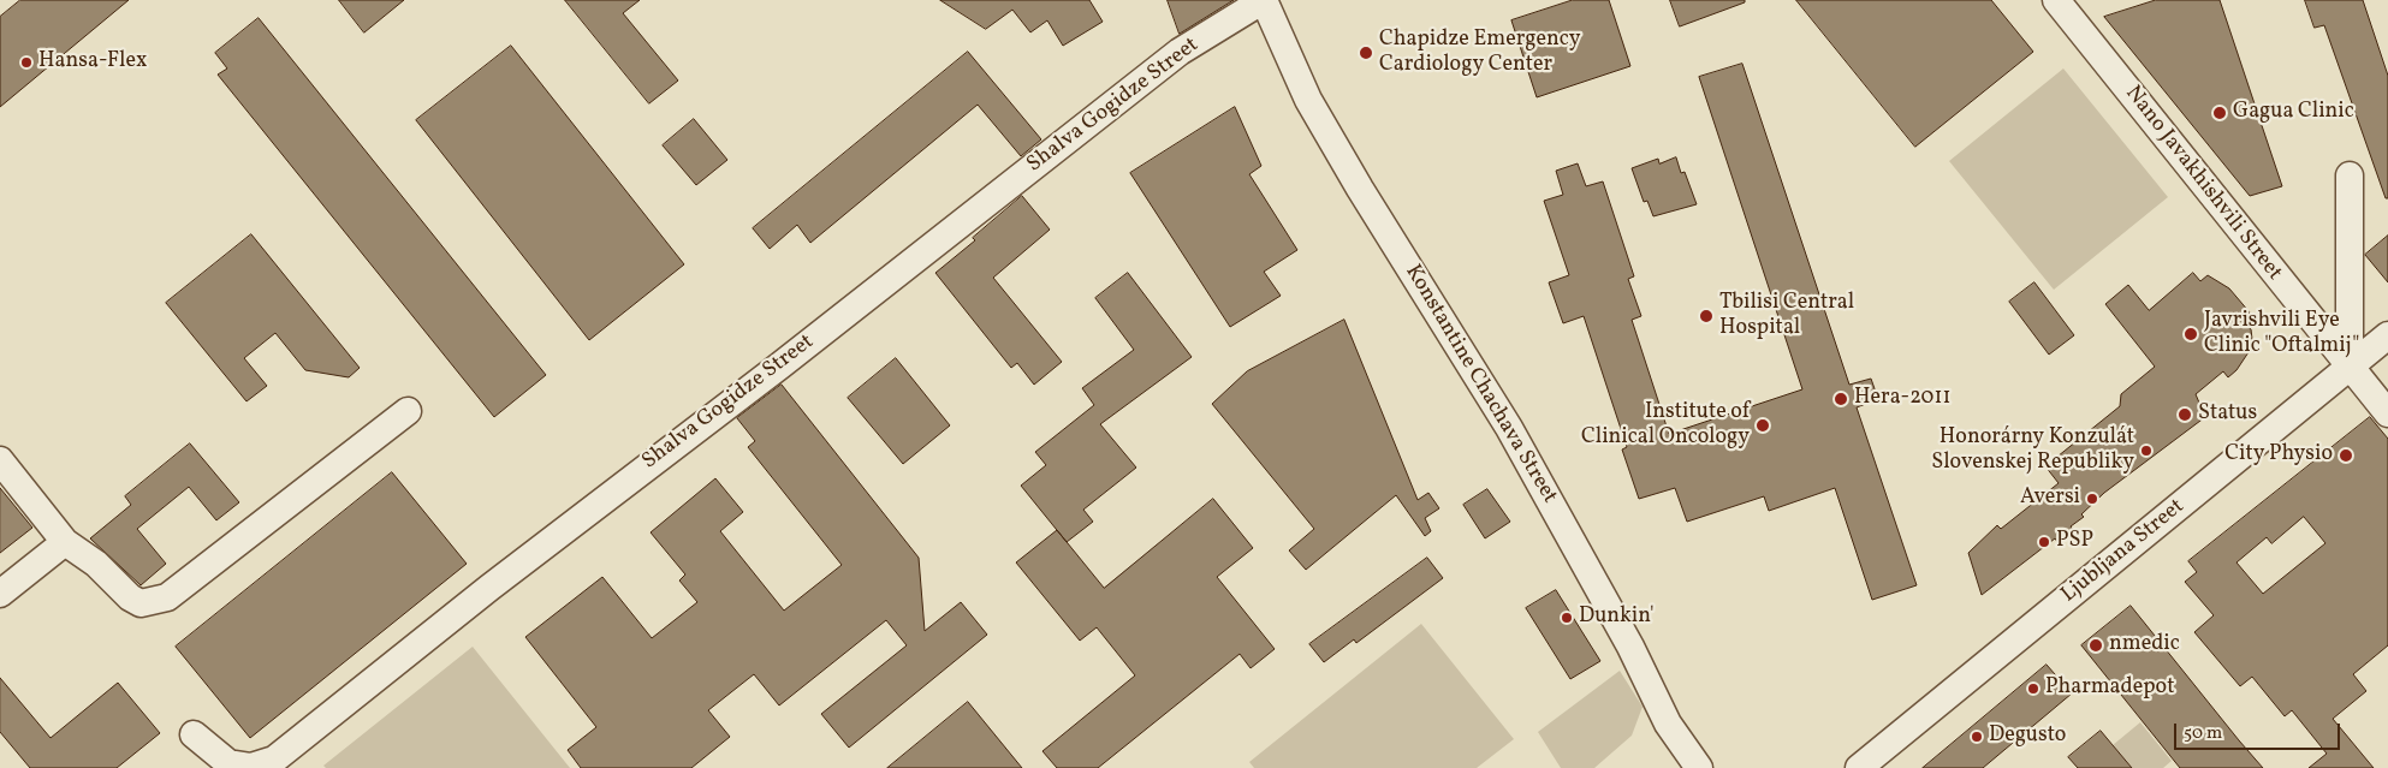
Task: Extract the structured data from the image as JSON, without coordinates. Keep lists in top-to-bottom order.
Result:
{
  "streets": {
    "street": [
      "Shalva Gogidze Street",
      "Nano Javakhishvili Street",
      "Konstantine Chachava Street",
      "Ljubljana Street"
    ]
  },
  "crossings": [
    ["Shalva Gogidze Street", "Konstantine Chachava Street"],
    ["Nano Javakhishvili Street", "Ljubljana Street"]
  ],
  "places": [
    "Chapidze Emergency Cardiology Center",
    "Hansa-Flex",
    "Gagua Clinic",
    "Tbilisi Central Hospital",
    "Javrishvili Eye Clinic \"Oftalmij\"",
    "Hera-2011",
    "Status",
    "Institute of Clinical Oncology",
    "Honorárny Konzulát Slovenskej Republiky",
    "City Physio",
    "Aversi",
    "PSP",
    "Dunkin'",
    "nmedic",
    "Pharmadepot",
    "Degusto"
  ],
  "scale_bar": "50 m"
}
